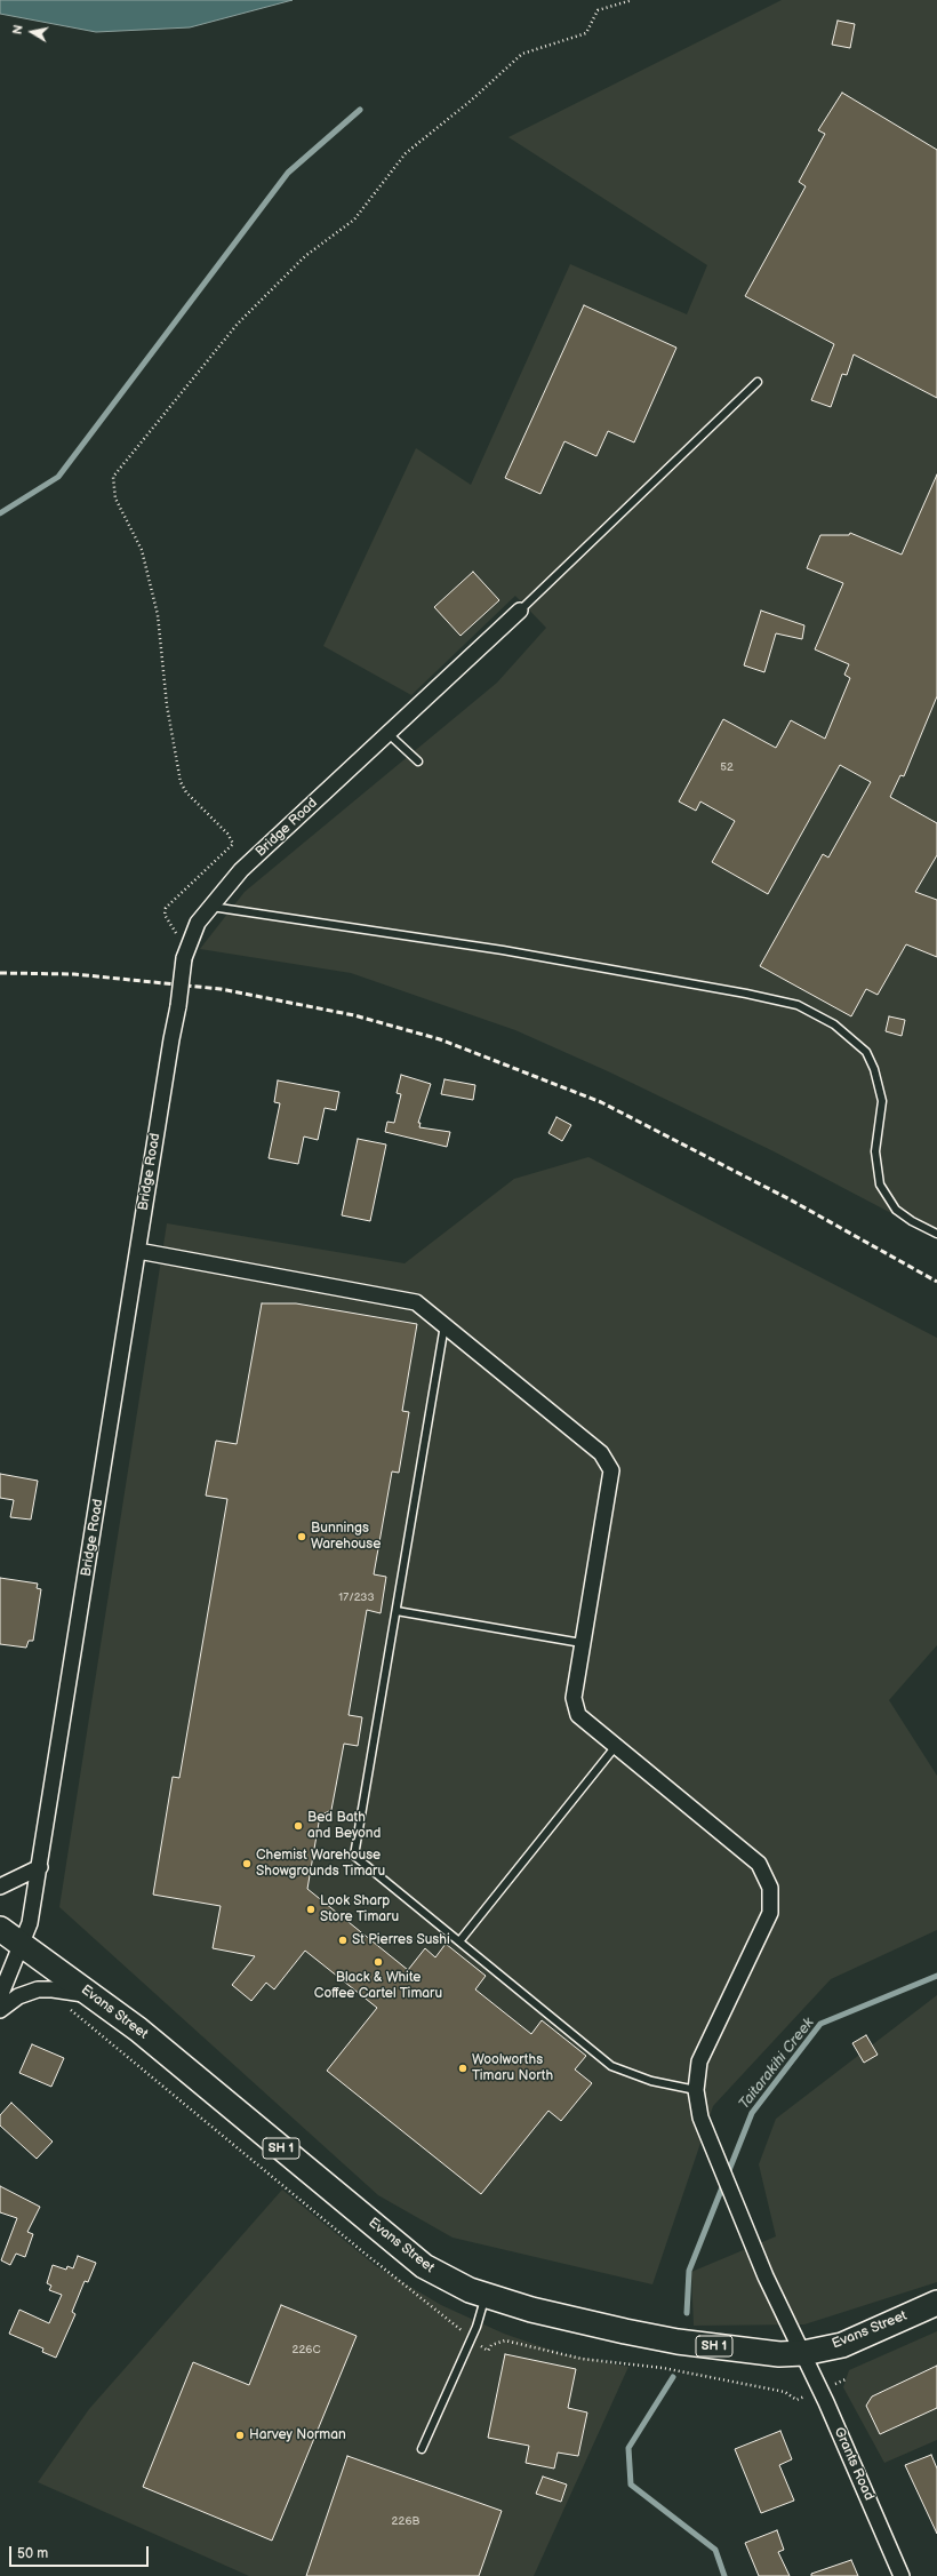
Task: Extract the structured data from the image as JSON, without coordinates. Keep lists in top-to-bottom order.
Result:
{
  "streets": {
    "highway": ["Evans Street", "SH 1"],
    "street": ["Bridge Road", "Grants Road"]
  },
  "crossings": [
    ["Bridge Road", "Evans Street"],
    ["Bridge Road", "SH 1"],
    ["Bridge Road", "Grants Road"],
    ["Evans Street", "SH 1"],
    ["Evans Street", "Grants Road"]
  ],
  "water": ["Taitarakihi Creek"],
  "places": [
    "Bunnings Warehouse",
    "Bed Bath and Beyond",
    "Chemist Warehouse Showgrounds Timaru",
    "Look Sharp Store Timaru",
    "St Pierres Sushi",
    "Black & White Coffee Cartel Timaru",
    "Woolworths Timaru North",
    "Harvey Norman"
  ],
  "house_numbers": [
    "52",
    "17/233",
    "226C",
    "226B"
  ],
  "scale_bar": "50 m",
  "north": "left"
}
